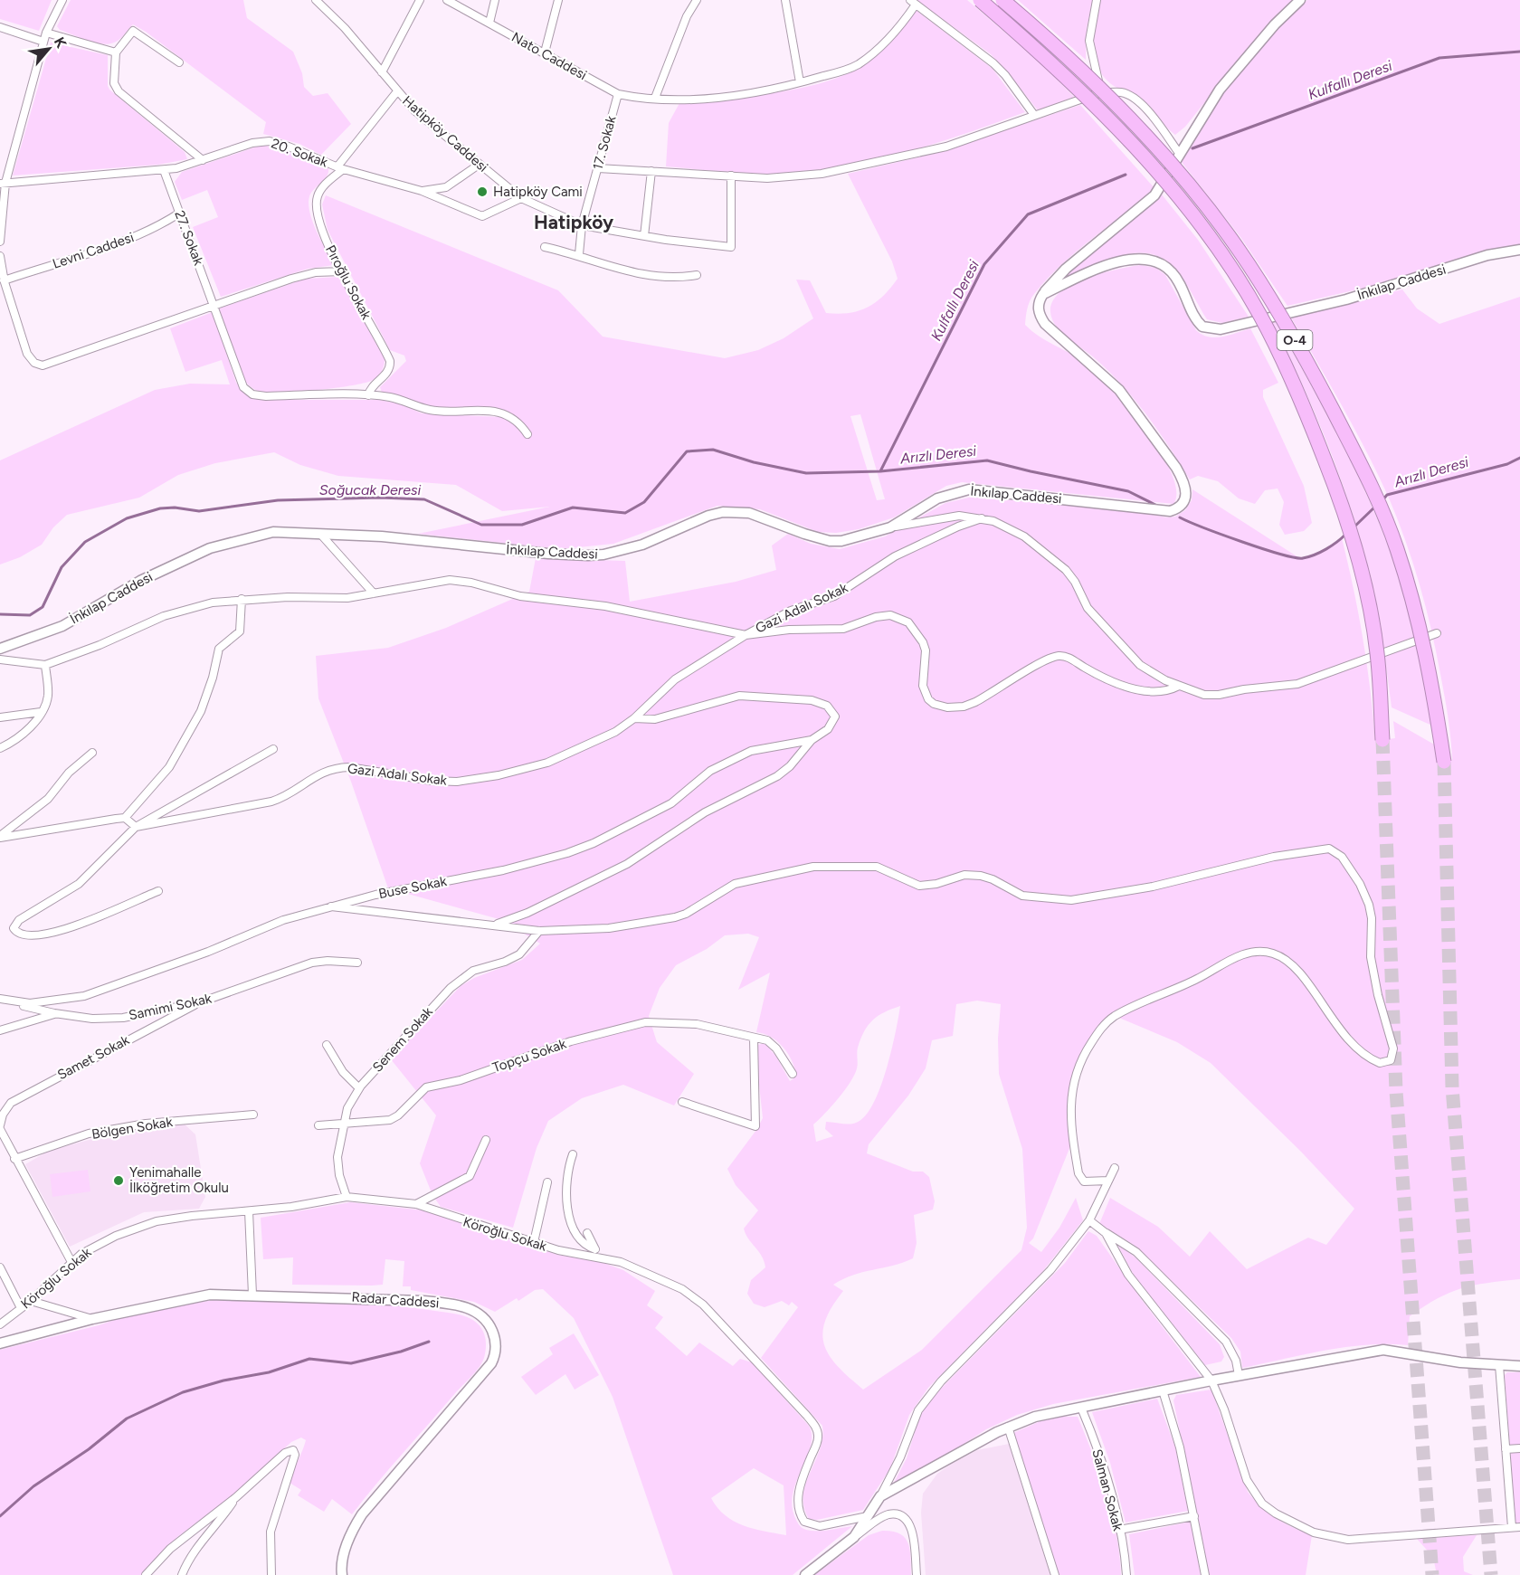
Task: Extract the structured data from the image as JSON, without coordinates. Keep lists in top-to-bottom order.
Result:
{
  "streets": {
    "highway": ["O-4"],
    "street": [
      "Nato Caddesi",
      "Hatipköy Caddesi",
      "17. Sokak",
      "20. Sokak",
      "27. Sokak",
      "Levni Caddesi",
      "Pıroğlu Sokak",
      "İnkılap Caddesi",
      "Gazi Adalı Sokak",
      "Buse Sokak",
      "Samimi Sokak",
      "Senem Sokak",
      "Topçu Sokak",
      "Samet Sokak",
      "Bölgen Sokak",
      "Köroğlu Sokak",
      "Radar Caddesi",
      "Salman Sokak"
    ]
  },
  "crossings": [
    ["Nato Caddesi", "17. Sokak"],
    ["Hatipköy Caddesi", "17. Sokak"],
    ["Hatipköy Caddesi", "20. Sokak"],
    ["Hatipköy Caddesi", "Pıroğlu Sokak"],
    ["20. Sokak", "27. Sokak"],
    ["20. Sokak", "Pıroğlu Sokak"],
    ["27. Sokak", "Levni Caddesi"],
    ["27. Sokak", "Pıroğlu Sokak"],
    ["Buse Sokak", "Samimi Sokak"],
    ["Samimi Sokak", "Samet Sokak"],
    ["Senem Sokak", "Topçu Sokak"],
    ["Senem Sokak", "Köroğlu Sokak"],
    ["Samet Sokak", "Bölgen Sokak"],
    ["Samet Sokak", "Köroğlu Sokak"]
  ],
  "districts": ["Hatipköy"],
  "water": ["Kulfallı Deresi", "Arızlı Deresi", "Soğucak Deresi"],
  "places": ["Hatipköy Cami", "Yenimahalle İlköğretim Okulu"],
  "north": "top right"
}
